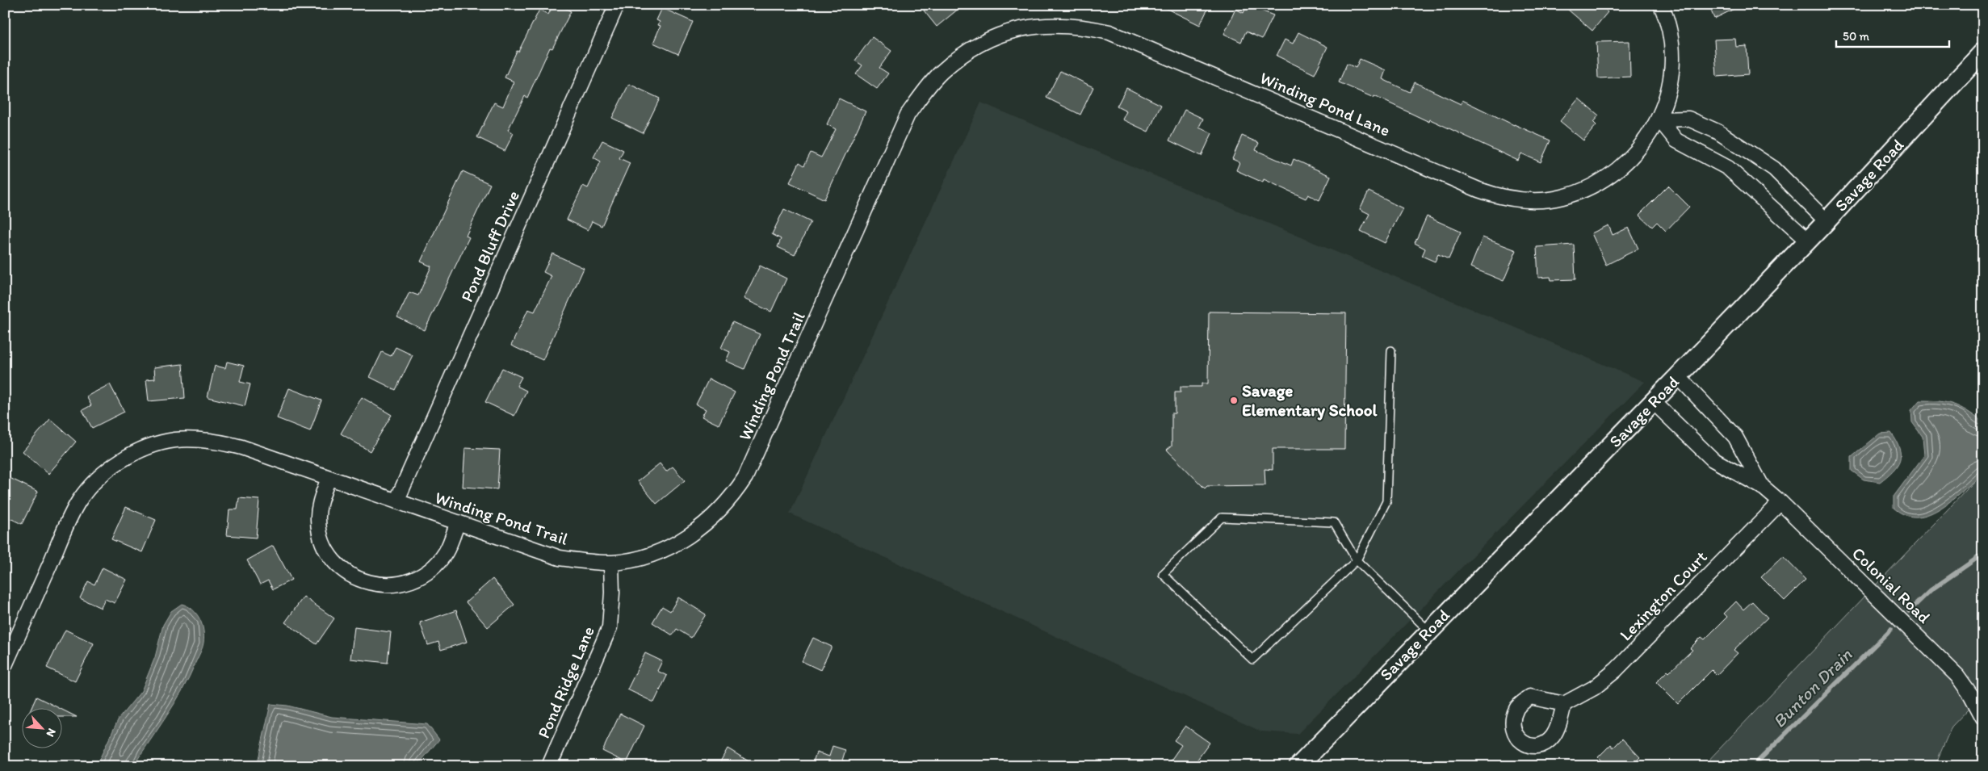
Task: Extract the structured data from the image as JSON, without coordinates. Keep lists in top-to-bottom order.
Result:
{
  "streets": {
    "street": [
      "Winding Pond Lane",
      "Savage Road",
      "Pond Bluff Drive",
      "Winding Pond Trail",
      "Colonial Road",
      "Lexington Court",
      "Pond Ridge Lane"
    ]
  },
  "crossings": [
    ["Winding Pond Lane", "Winding Pond Trail"],
    ["Savage Road", "Colonial Road"],
    ["Pond Bluff Drive", "Winding Pond Trail"],
    ["Winding Pond Trail", "Pond Ridge Lane"],
    ["Colonial Road", "Lexington Court"]
  ],
  "water": ["Bunton Drain"],
  "places": ["Savage Elementary School"],
  "scale_bar": "50 m",
  "north": "bottom right"
}
